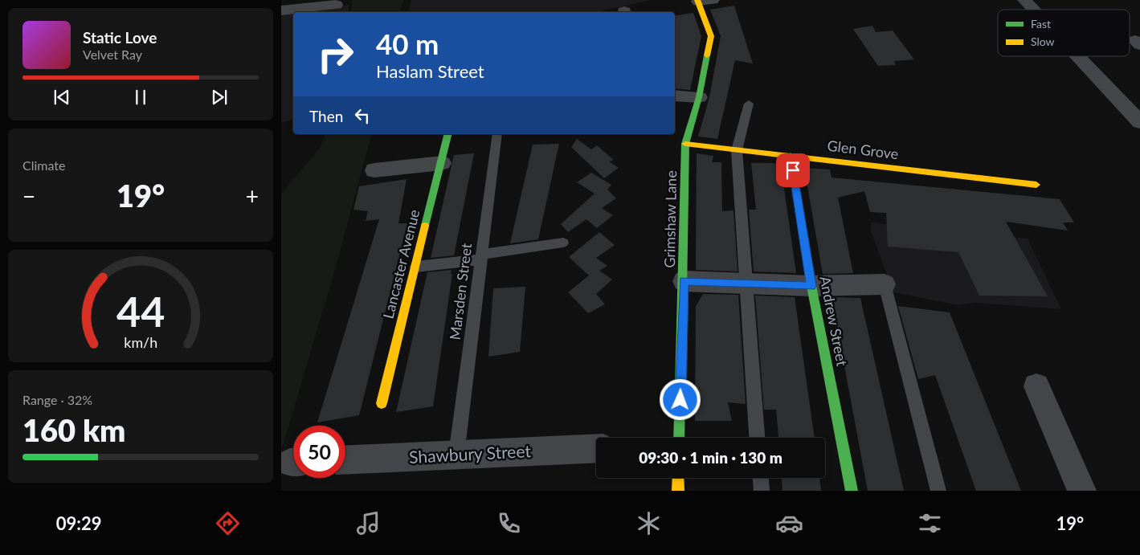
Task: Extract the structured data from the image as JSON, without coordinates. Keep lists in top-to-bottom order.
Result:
{
  "streets": {
    "street": [
      "Glen Grove",
      "Grimshaw Lane",
      "Lancaster Avenue",
      "Andrew Street",
      "Shawbury Street"
    ],
    "lane": ["Marsden Street"]
  },
  "crossings": [
    ["Glen Grove", "Grimshaw Lane"],
    ["Glen Grove", "Andrew Street"],
    ["Marsden Street", "Shawbury Street"]
  ],
  "legend": ["Fast", "Slow"],
  "page": {
    "turn": ["40 m", "Haslam Street"],
    "song": ["Static Love", "Velvet Ray"],
    "then": "Then",
    "tile": [
      "Climate",
      ["Range · 32%", "160 km"]
    ],
    "heat": ["−", "19°", "+"],
    "limit": "50",
    "trip": "09:30 · 1 min · 130 m",
    "tabs": ["09:29", "19°"],
    "gauge": ["44", "km/h"]
  }
}
